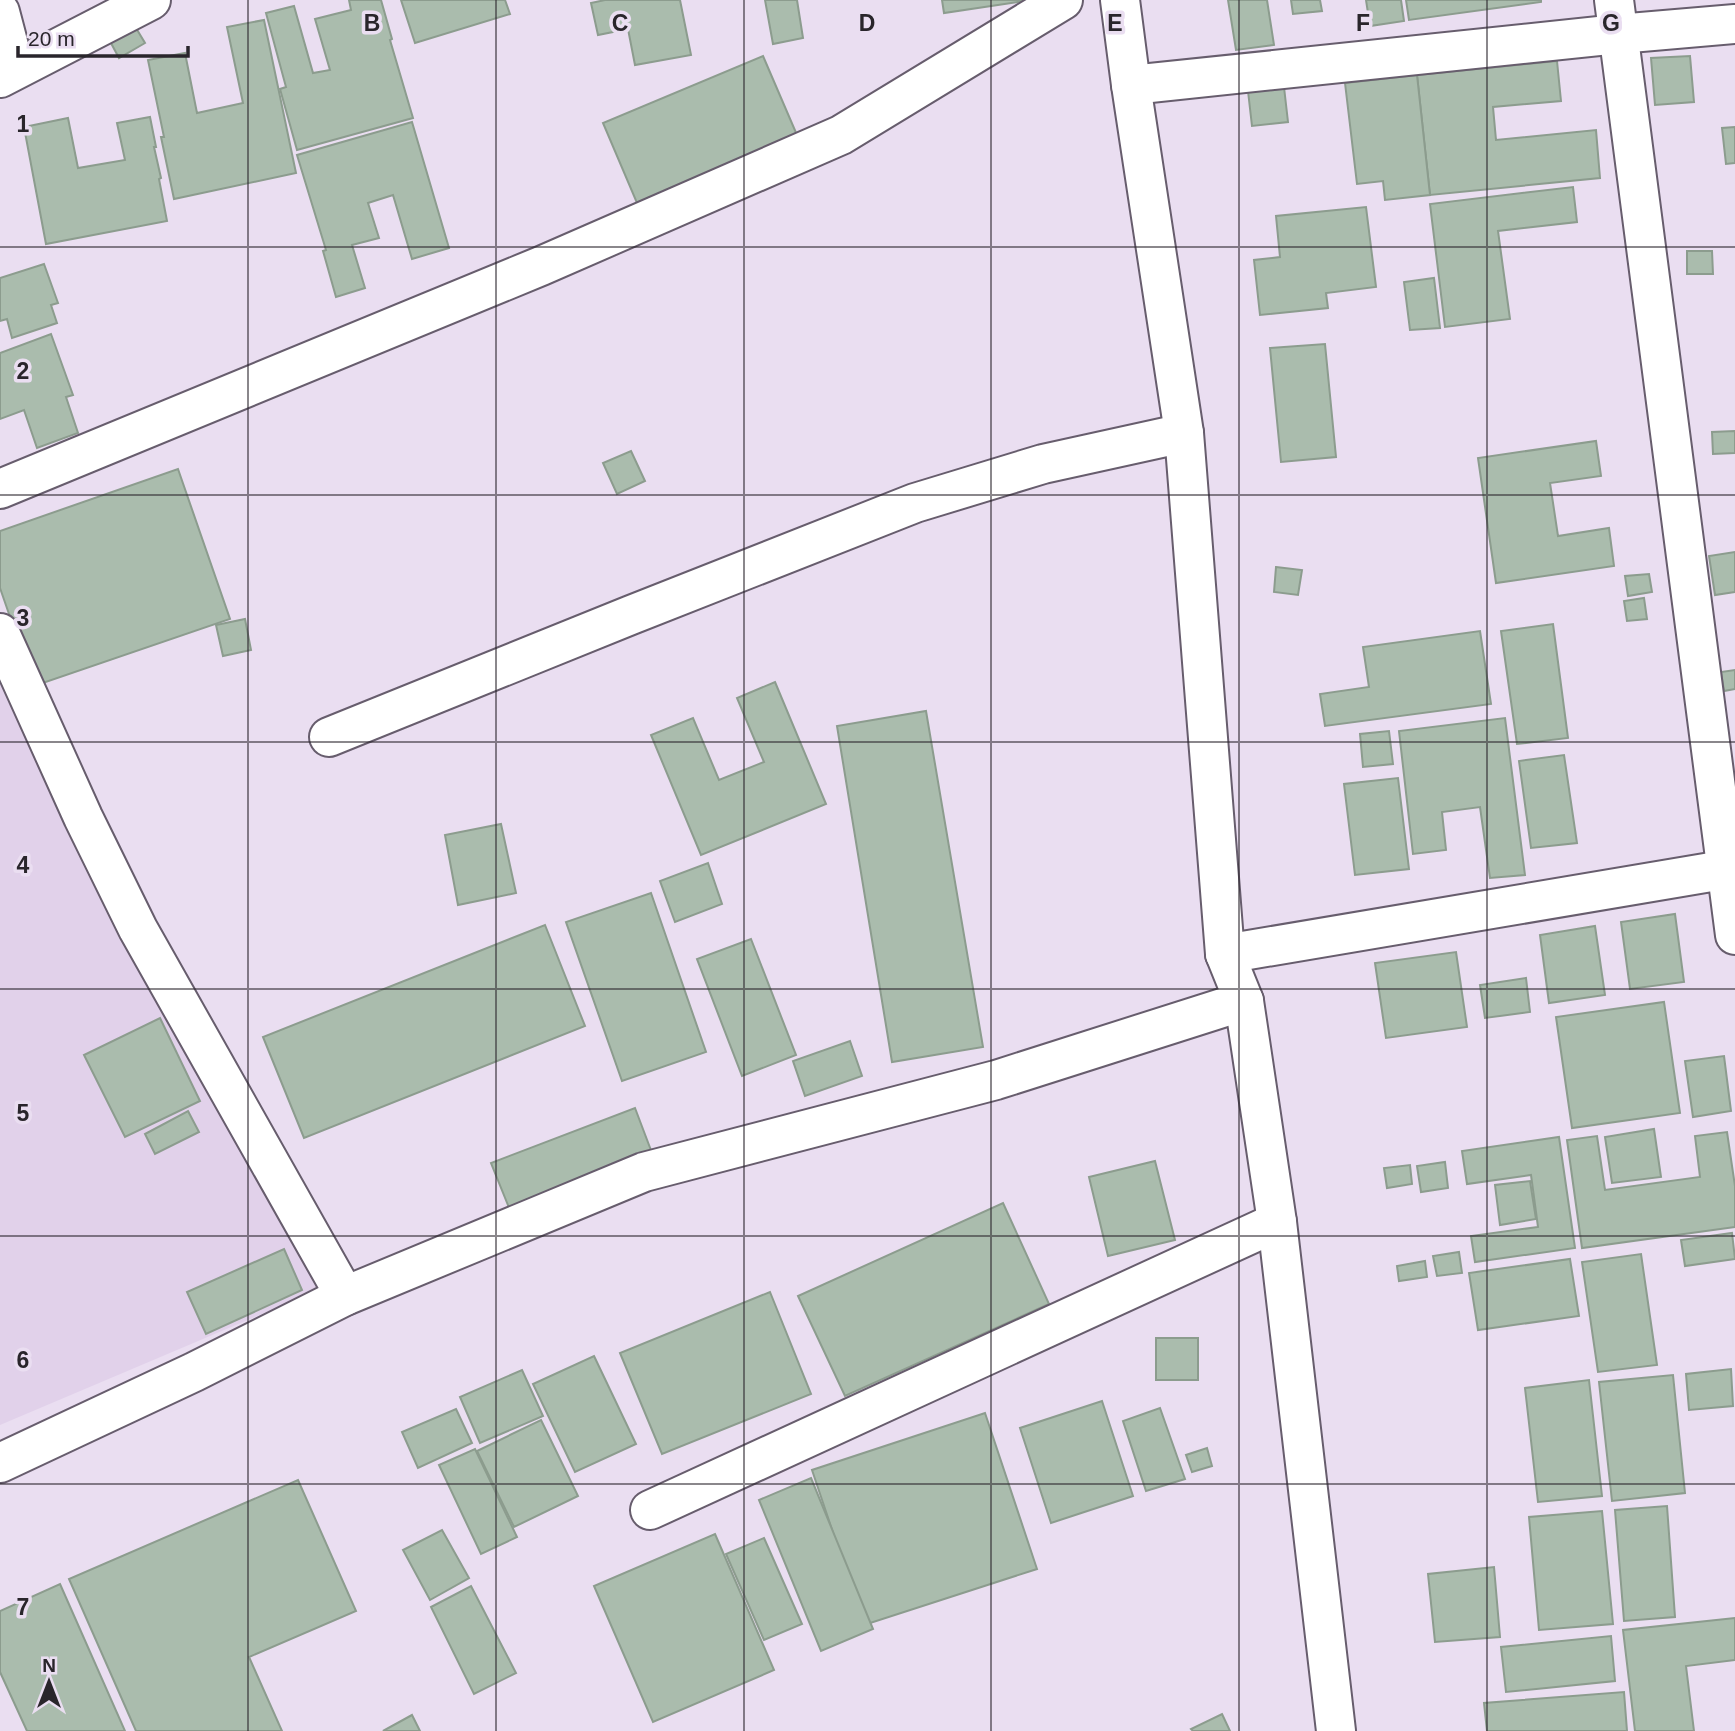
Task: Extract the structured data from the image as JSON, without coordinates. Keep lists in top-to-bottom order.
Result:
{
  "scale_bar": "20 m",
  "north": "top",
  "grid": {
    "columns": [
      "B",
      "C",
      "D",
      "E",
      "F",
      "G"
    ],
    "rows": [
      "1",
      "2",
      "3",
      "4",
      "5",
      "6",
      "7"
    ]
  }
}
